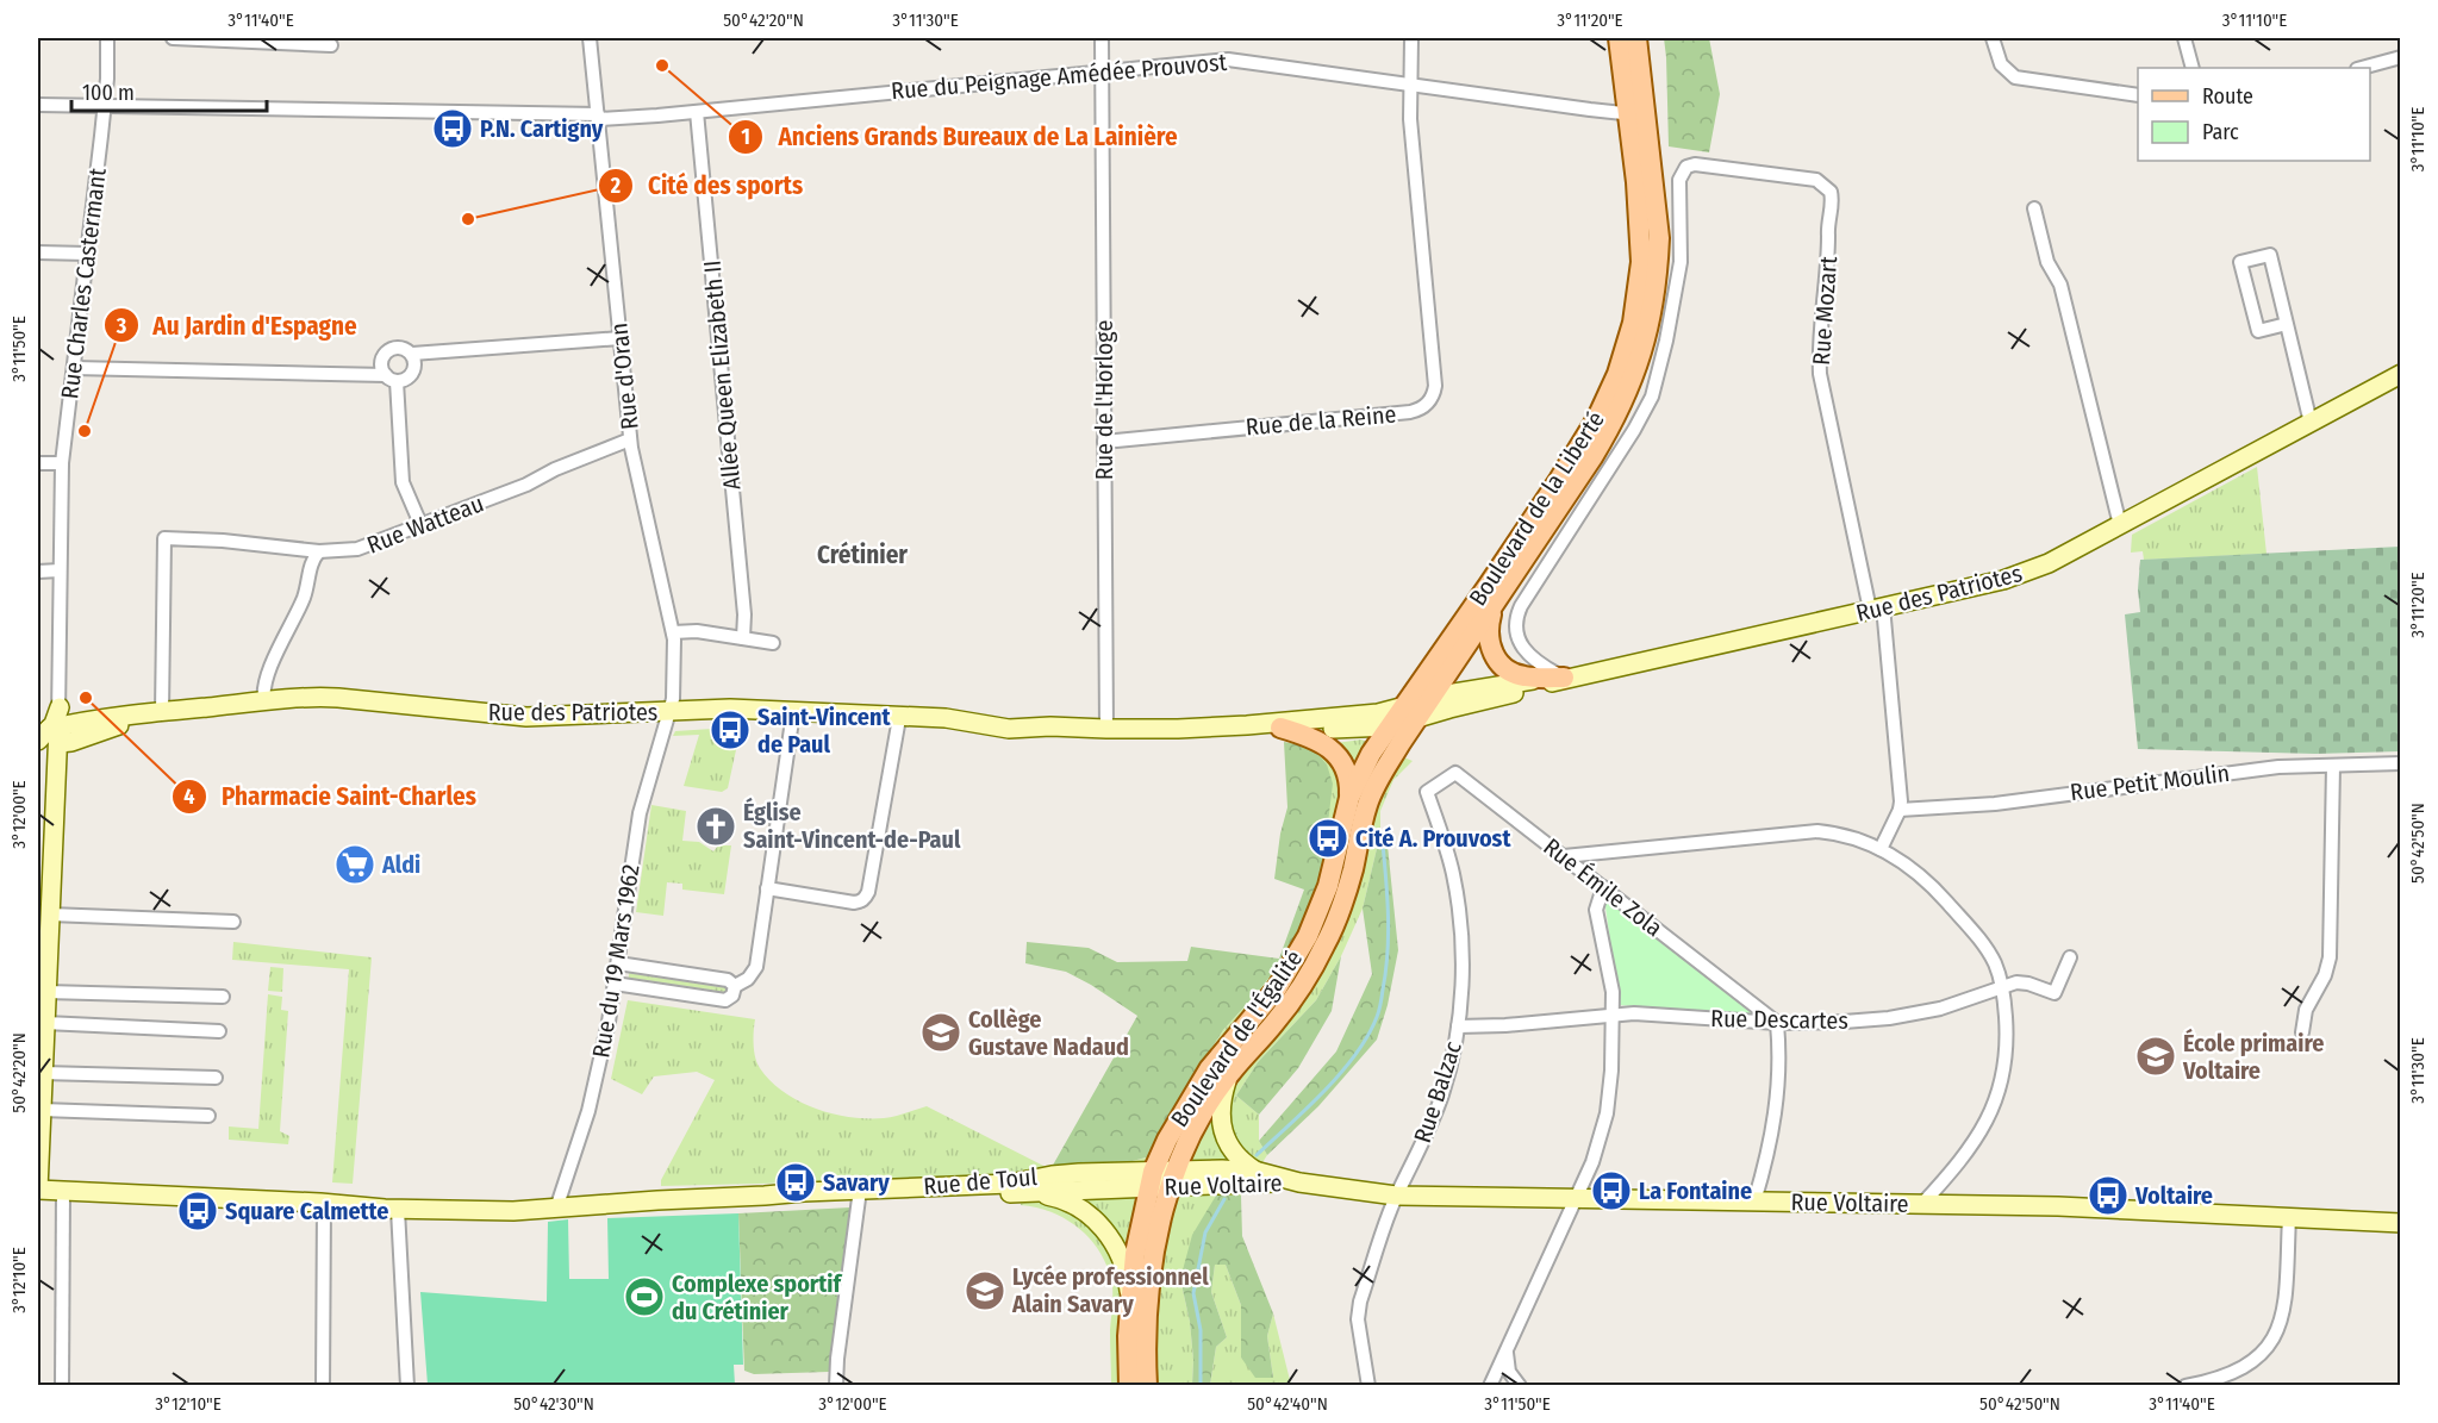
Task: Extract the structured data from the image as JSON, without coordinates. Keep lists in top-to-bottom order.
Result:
{
  "streets": {
    "main road": ["Boulevard de la Liberté", "Boulevard de l'Égalité"],
    "street": [
      "Rue du Peignage Amédée Prouvost",
      "Rue Charles Castermant",
      "Rue Mozart",
      "Allée Queen Elizabeth II",
      "Rue d'Oran",
      "Rue de l'Horloge",
      "Rue de la Reine",
      "Rue Watteau",
      "Rue des Patriotes",
      "Rue Petit Moulin",
      "Rue Émile Zola",
      "Rue du 19 Mars 1962",
      "Rue Descartes",
      "Rue Balzac",
      "Rue de Toul",
      "Rue Voltaire"
    ]
  },
  "crossings": [
    ["Rue du Peignage Amédée Prouvost", "Rue Charles Castermant"],
    ["Rue du Peignage Amédée Prouvost", "Allée Queen Elizabeth II"],
    ["Rue du Peignage Amédée Prouvost", "Rue d'Oran"],
    ["Rue du Peignage Amédée Prouvost", "Rue de l'Horloge"],
    ["Rue du Peignage Amédée Prouvost", "Rue de la Reine"],
    ["Rue du Peignage Amédée Prouvost", "Boulevard de la Liberté"],
    ["Rue Mozart", "Boulevard de la Liberté"],
    ["Rue Mozart", "Rue des Patriotes"],
    ["Rue d'Oran", "Rue Watteau"],
    ["Rue d'Oran", "Rue des Patriotes"],
    ["Rue d'Oran", "Rue du 19 Mars 1962"],
    ["Rue de l'Horloge", "Rue de la Reine"],
    ["Rue de l'Horloge", "Rue des Patriotes"],
    ["Boulevard de la Liberté", "Rue des Patriotes"],
    ["Boulevard de la Liberté", "Boulevard de l'Égalité"],
    ["Rue Watteau", "Rue des Patriotes"],
    ["Rue des Patriotes", "Rue du 19 Mars 1962"],
    ["Rue des Patriotes", "Boulevard de l'Égalité"],
    ["Rue Émile Zola", "Rue Descartes"],
    ["Rue Émile Zola", "Rue Balzac"],
    ["Rue du 19 Mars 1962", "Rue de Toul"],
    ["Rue Descartes", "Rue Balzac"],
    ["Boulevard de l'Égalité", "Rue de Toul"],
    ["Boulevard de l'Égalité", "Rue Voltaire"],
    ["Rue Balzac", "Rue Voltaire"],
    ["Rue de Toul", "Rue Voltaire"]
  ],
  "districts": ["Crétinier"],
  "places": {
    "other": [
      "Anciens Grands Bureaux de La Lainière",
      "Cité des sports",
      "Au Jardin d'Espagne",
      "Pharmacie Saint-Charles"
    ],
    "bus stop": [
      "P.N. Cartigny",
      "Saint-Vincent de Paul",
      "Cité A. Prouvost",
      "Savary",
      "La Fontaine",
      "Voltaire",
      "Square Calmette"
    ],
    "church": ["Église Saint-Vincent-de-Paul"],
    "supermarket": ["Aldi"],
    "school or university": ["Collège Gustave Nadaud", "École primaire Voltaire", "Lycée professionnel Alain Savary"],
    "sports": ["Complexe sportif du Crétinier"]
  },
  "legend": ["Route", "Parc"],
  "scale_bar": "100 m",
  "coordinates": [
    "3°11'40\"E",
    "50°42'20\"N",
    "3°11'30\"E",
    "3°11'20\"E",
    "3°11'10\"E",
    "3°11'50\"E",
    "3°12'00\"E",
    "50°42'50\"N",
    "3°12'10\"E",
    "50°42'30\"N",
    "50°42'40\"N"
  ]
}
